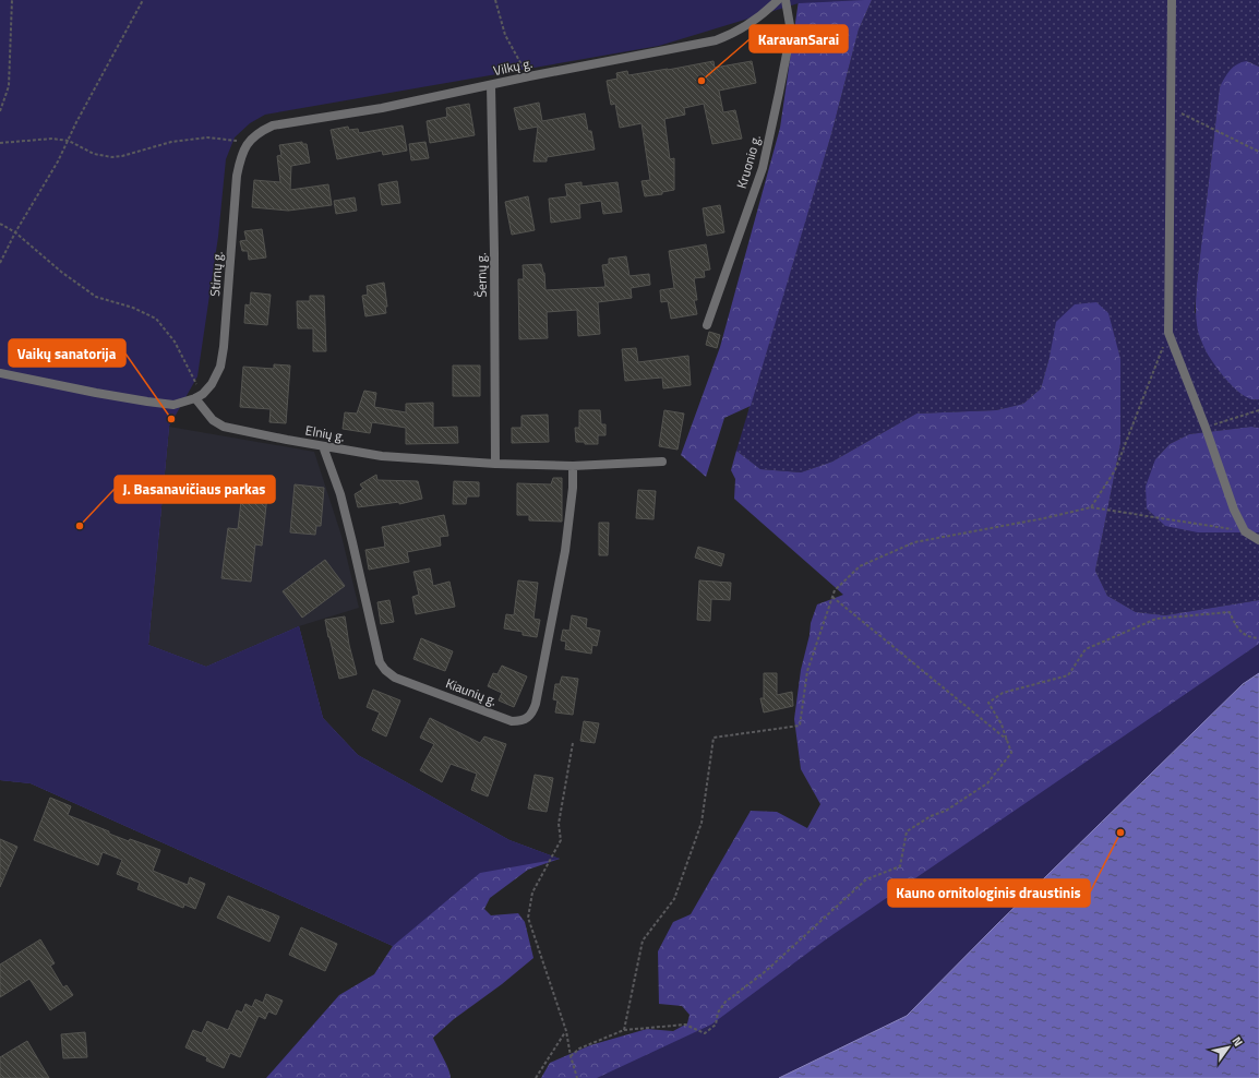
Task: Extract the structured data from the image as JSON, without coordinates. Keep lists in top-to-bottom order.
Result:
{
  "streets": {
    "street": [
      "Vilkų g.",
      "Kruonio g.",
      "Stirnų g.",
      "Šernų g.",
      "Elnių g.",
      "Kiaunių g."
    ]
  },
  "crossings": [
    ["Vilkų g.", "Stirnų g."],
    ["Vilkų g.", "Šernų g."],
    ["Stirnų g.", "Elnių g."],
    ["Šernų g.", "Elnių g."],
    ["Elnių g.", "Kiaunių g."]
  ],
  "places": [
    "KaravanSarai",
    "Vaikų sanatorija",
    "J. Basanavičiaus parkas",
    "Kauno ornitologinis draustinis"
  ],
  "north": "top right"
}
